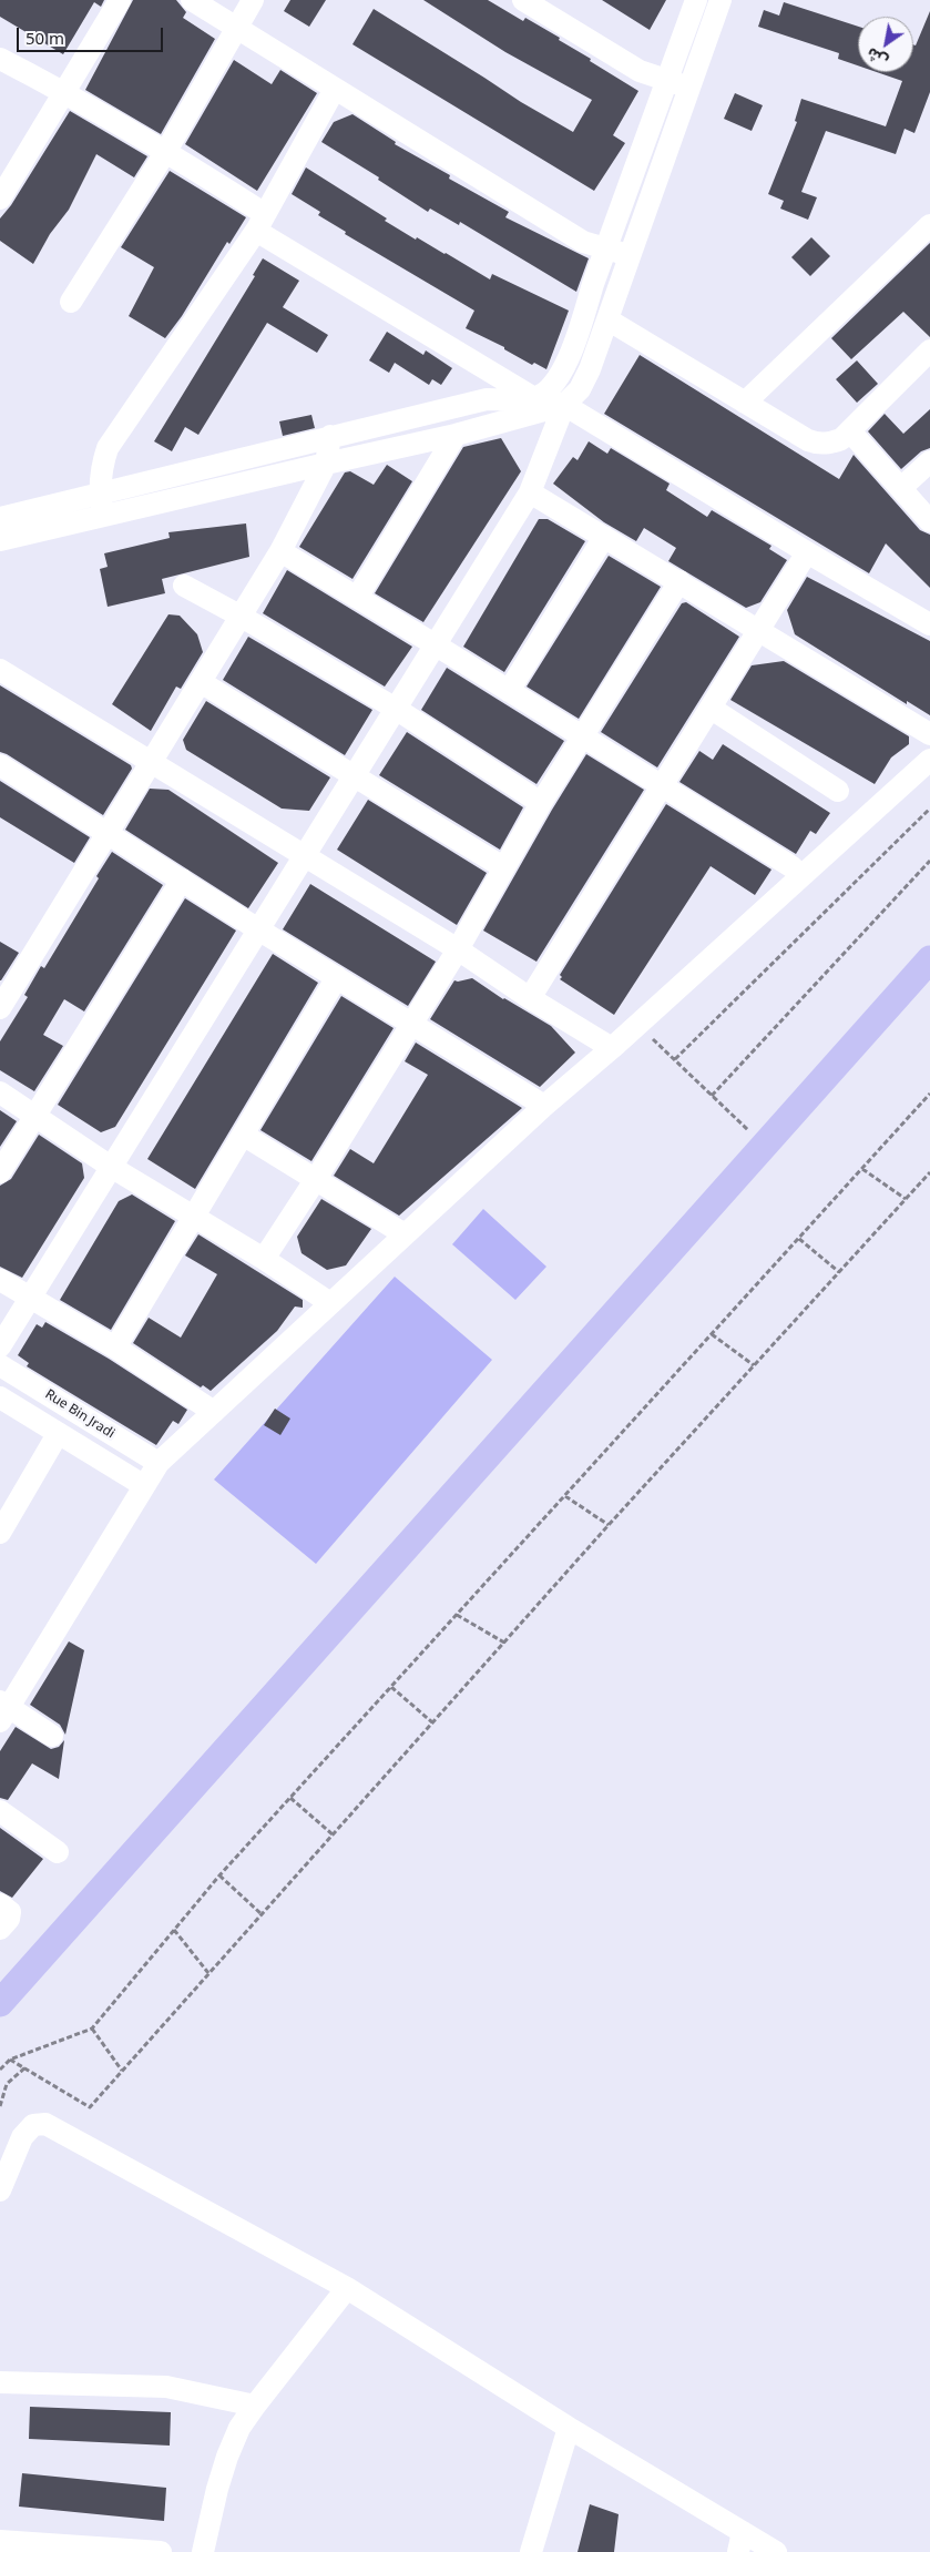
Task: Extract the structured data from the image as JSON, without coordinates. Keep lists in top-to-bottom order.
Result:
{
  "streets": {
    "street": ["Rue Bin Jradi"]
  },
  "scale_bar": "50 m",
  "north": "bottom left"
}
